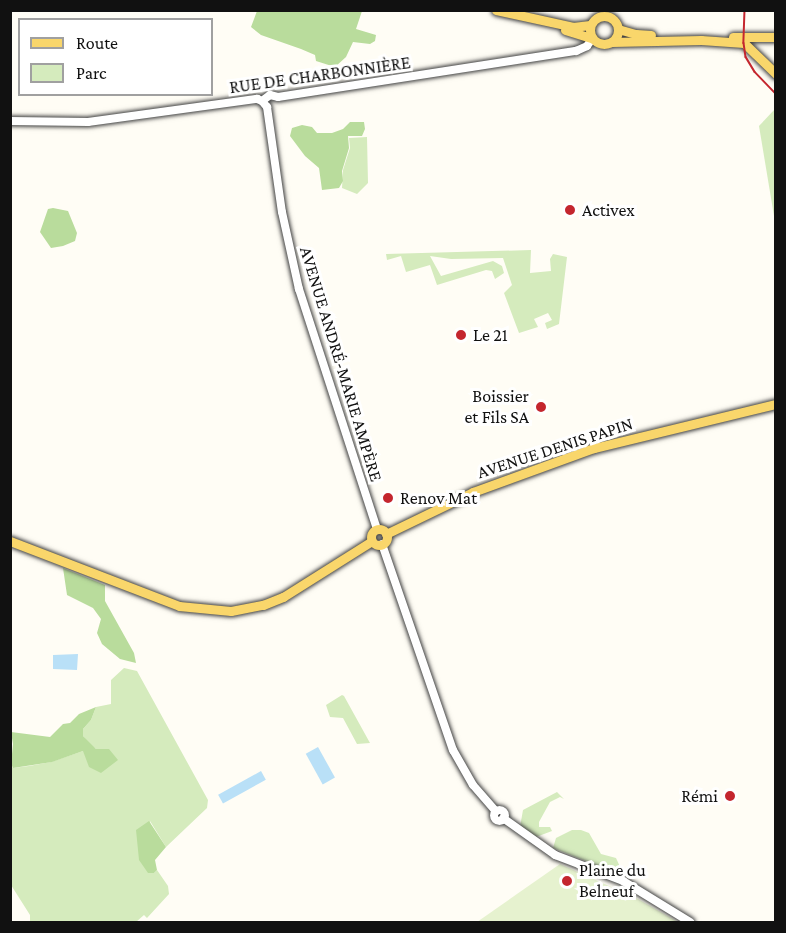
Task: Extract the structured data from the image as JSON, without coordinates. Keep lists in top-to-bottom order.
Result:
{
  "streets": {
    "main road": ["AVENUE DENIS PAPIN"],
    "street": ["RUE DE CHARBONNIÈRE", "AVENUE ANDRÉ-MARIE AMPÈRE"]
  },
  "crossings": [
    ["RUE DE CHARBONNIÈRE", "AVENUE ANDRÉ-MARIE AMPÈRE"],
    ["AVENUE ANDRÉ-MARIE AMPÈRE", "AVENUE DENIS PAPIN"]
  ],
  "places": [
    "Activex",
    "Le 21",
    "Boissier et Fils SA",
    "Renov Mat",
    "Rémi",
    "Plaine du Belneuf"
  ],
  "legend": ["Route", "Parc"]
}
